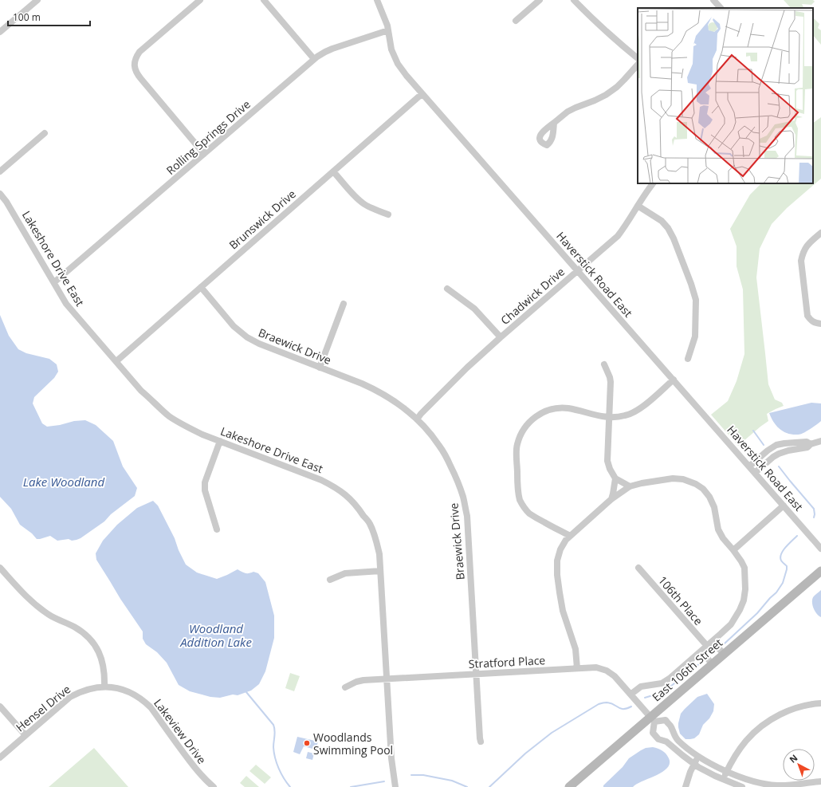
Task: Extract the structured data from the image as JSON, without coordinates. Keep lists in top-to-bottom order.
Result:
{
  "streets": {
    "street": [
      "Rolling Springs Drive",
      "Brunswick Drive",
      "Lakeshore Drive East",
      "Haverstick Road East",
      "Chadwick Drive",
      "Braewick Drive",
      "106th Place",
      "Stratford Place",
      "East 106th Street",
      "Hensel Drive",
      "Lakeview Drive"
    ]
  },
  "crossings": [
    ["Rolling Springs Drive", "Lakeshore Drive East"],
    ["Rolling Springs Drive", "Haverstick Road East"],
    ["Brunswick Drive", "Lakeshore Drive East"],
    ["Brunswick Drive", "Haverstick Road East"],
    ["Brunswick Drive", "Braewick Drive"],
    ["Lakeshore Drive East", "Stratford Place"],
    ["Haverstick Road East", "Chadwick Drive"],
    ["Chadwick Drive", "Braewick Drive"],
    ["Braewick Drive", "Stratford Place"],
    ["Stratford Place", "East 106th Street"],
    ["Hensel Drive", "Lakeview Drive"]
  ],
  "water": ["Lake Woodland", "Woodland Addition Lake"],
  "places": ["Woodlands Swimming Pool"],
  "scale_bar": "100 m",
  "north": "top left"
}
